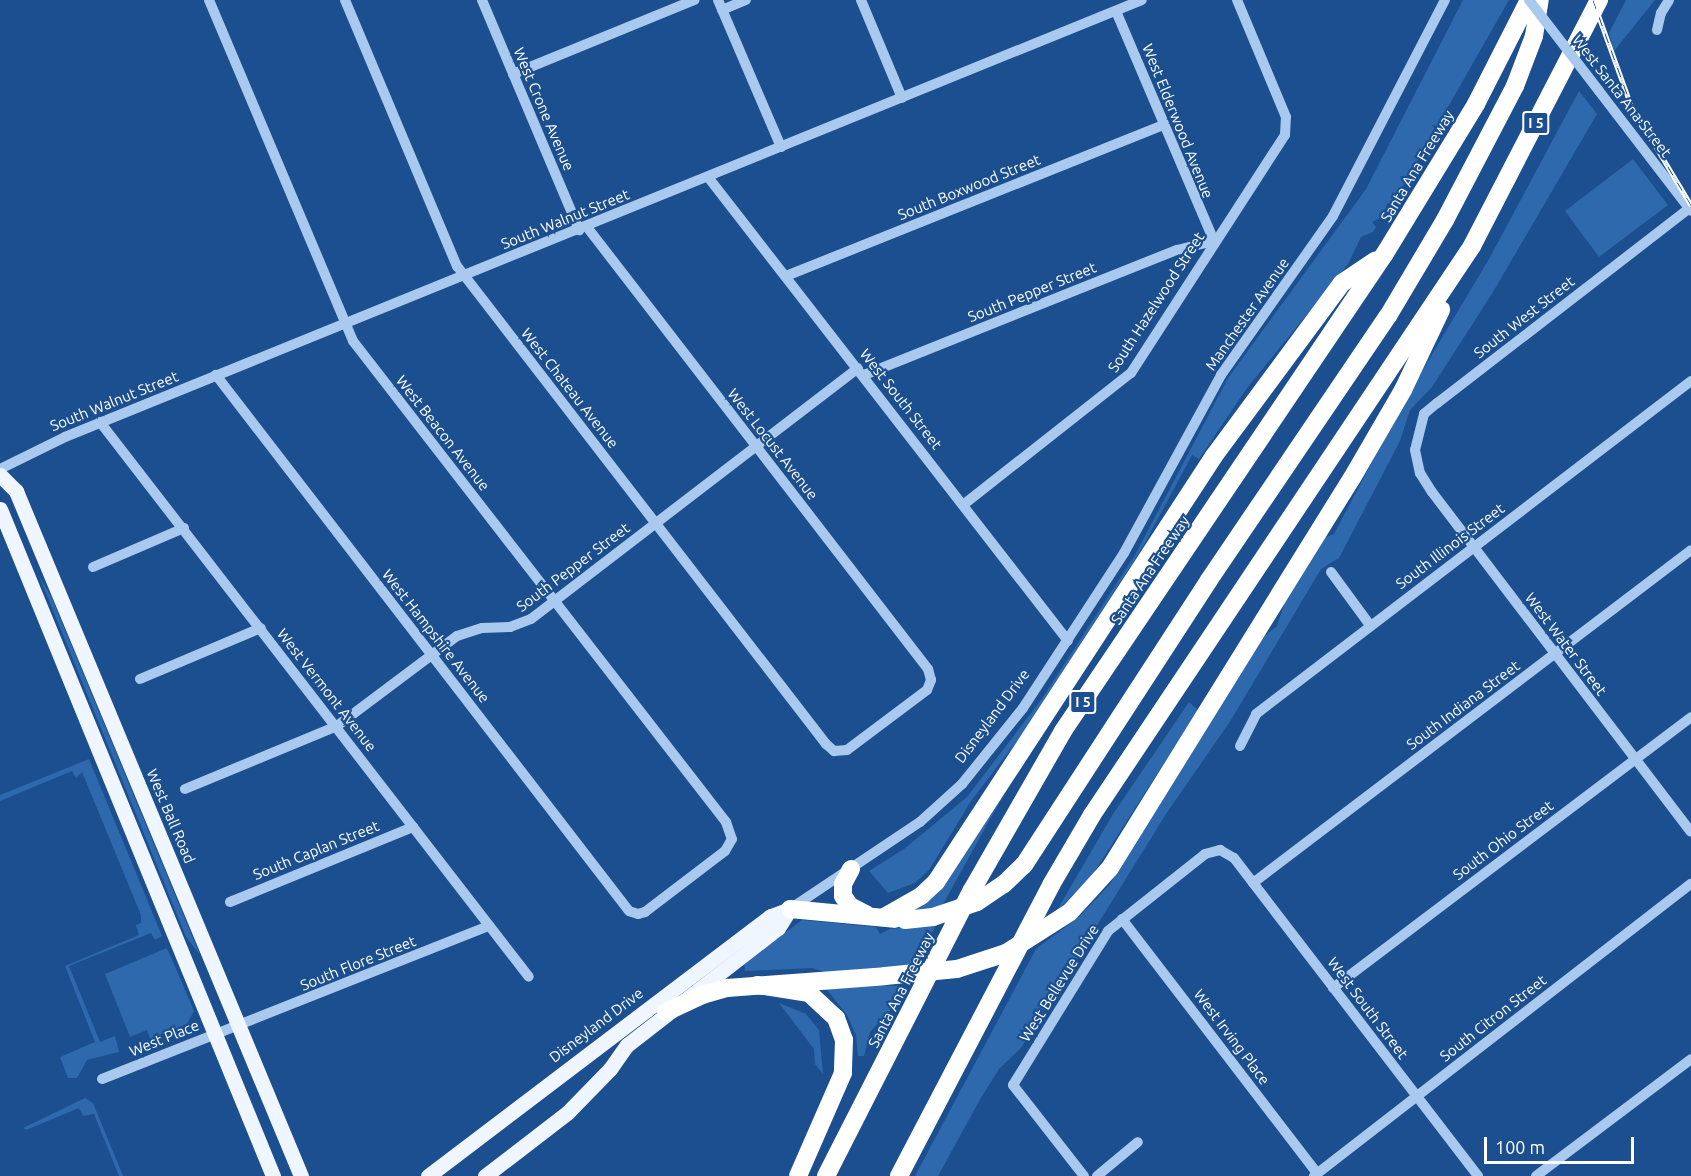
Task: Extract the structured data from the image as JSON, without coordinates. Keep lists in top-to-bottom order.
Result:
{
  "streets": {
    "highway": ["I 5", "Santa Ana Freeway"],
    "main road": ["Disneyland Drive", "West Ball Road"],
    "street": [
      "West Santa Ana Street",
      "West Crone Avenue",
      "West Elderwood Avenue",
      "South Boxwood Street",
      "South Walnut Street",
      "South Pepper Street",
      "South Hazelwood Street",
      "Manchester Avenue",
      "South West Street",
      "West Chateau Avenue",
      "West South Street",
      "West Beacon Avenue",
      "West Locust Avenue",
      "South Illinois Street",
      "West Hampshire Avenue",
      "West Water Street",
      "West Vermont Avenue",
      "South Indiana Street",
      "South Ohio Street",
      "South Caplan Street",
      "South Flore Street",
      "West Bellevue Drive",
      "South Citron Street",
      "West Irving Place",
      "West Place"
    ]
  },
  "crossings": [
    ["West Santa Ana Street", "Santa Ana Freeway"],
    ["West Santa Ana Street", "South West Street"],
    ["West Crone Avenue", "South Walnut Street"],
    ["West Crone Avenue", "West Locust Avenue"],
    ["West Elderwood Avenue", "South Boxwood Street"],
    ["West Elderwood Avenue", "South Walnut Street"],
    ["West Elderwood Avenue", "South Pepper Street"],
    ["West Elderwood Avenue", "South Hazelwood Street"],
    ["South Boxwood Street", "West South Street"],
    ["South Walnut Street", "West Chateau Avenue"],
    ["South Walnut Street", "West South Street"],
    ["South Walnut Street", "West Beacon Avenue"],
    ["South Walnut Street", "West Locust Avenue"],
    ["South Walnut Street", "West Hampshire Avenue"],
    ["South Walnut Street", "West Vermont Avenue"],
    ["South Pepper Street", "South Hazelwood Street"],
    ["South Pepper Street", "West Chateau Avenue"],
    ["South Pepper Street", "West South Street"],
    ["South Pepper Street", "West Beacon Avenue"],
    ["South Pepper Street", "West Locust Avenue"],
    ["South Pepper Street", "West Hampshire Avenue"],
    ["South Pepper Street", "West Vermont Avenue"],
    ["South Hazelwood Street", "West South Street"],
    ["Manchester Avenue", "West South Street"],
    ["Manchester Avenue", "Disneyland Drive"],
    ["South West Street", "West Water Street"],
    ["West Chateau Avenue", "West Locust Avenue"],
    ["West South Street", "South Indiana Street"],
    ["West South Street", "Disneyland Drive"],
    ["West South Street", "South Ohio Street"],
    ["West South Street", "West Bellevue Drive"],
    ["West South Street", "South Citron Street"],
    ["West Beacon Avenue", "West Hampshire Avenue"],
    ["South Illinois Street", "West Water Street"],
    ["West Water Street", "South Indiana Street"],
    ["West Water Street", "South Ohio Street"],
    ["West Vermont Avenue", "South Caplan Street"],
    ["West Vermont Avenue", "South Flore Street"],
    ["West Ball Road", "South Flore Street"],
    ["West Ball Road", "West Place"],
    ["South Flore Street", "West Place"],
    ["West Bellevue Drive", "West Irving Place"],
    ["South Citron Street", "West Irving Place"]
  ],
  "scale_bar": "100 m"
}
